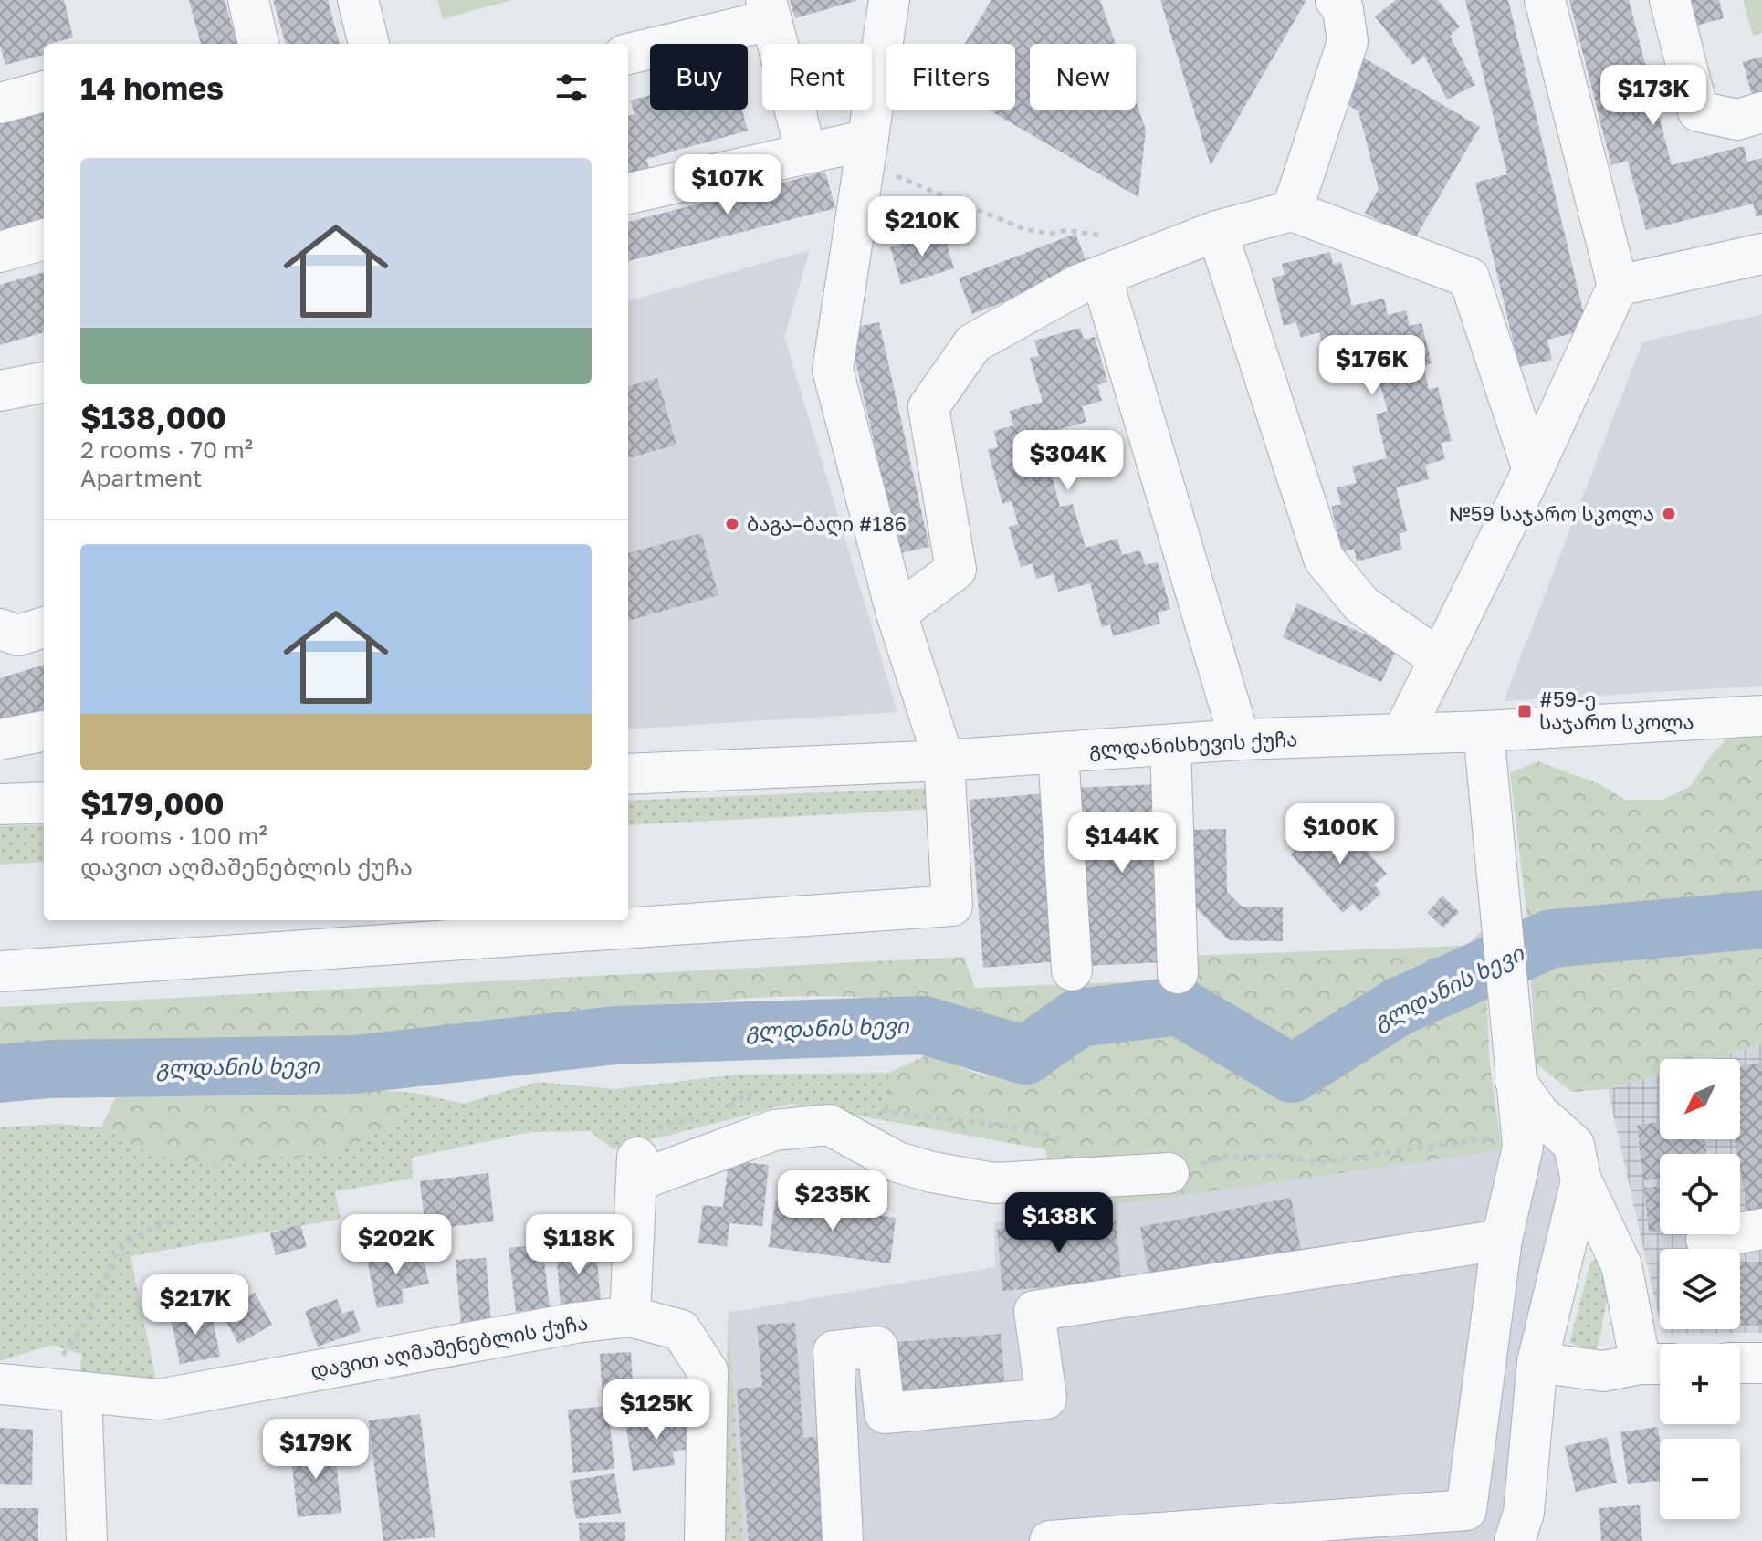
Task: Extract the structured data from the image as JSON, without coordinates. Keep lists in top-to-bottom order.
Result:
{
  "streets": {
    "street": ["გლდანისხევის ქუჩა", "დავით აღმაშენებლის ქუჩა"]
  },
  "water": ["გლდანის ხევი"],
  "places": {
    "other": ["№59 საჯარო სკოლა", "ბაგა–ბაღი #186"],
    "transit": ["#59-ე საჯარო სკოლა"]
  },
  "north": "bottom left",
  "page": {
    "chip": [
      "Buy",
      "Rent",
      "Filters",
      "New"
    ],
    "heading": "14 homes",
    "price": [
      "$173K",
      "$107K",
      "$210K",
      "$176K",
      "$304K",
      "$100K",
      "$144K",
      "$235K",
      "$138K",
      "$202K",
      "$118K",
      "$217K",
      "$125K",
      "$179K"
    ],
    "list": [
      {
        "name": "$138,000",
        "note": "2 rooms · 70 m² · Apartment"
      },
      {
        "name": "$179,000",
        "note": "4 rooms · 100 m² · დავით აღმაშენებლის ქუჩა"
      }
    ],
    "map_buttons": ["+", "−"]
  }
}
